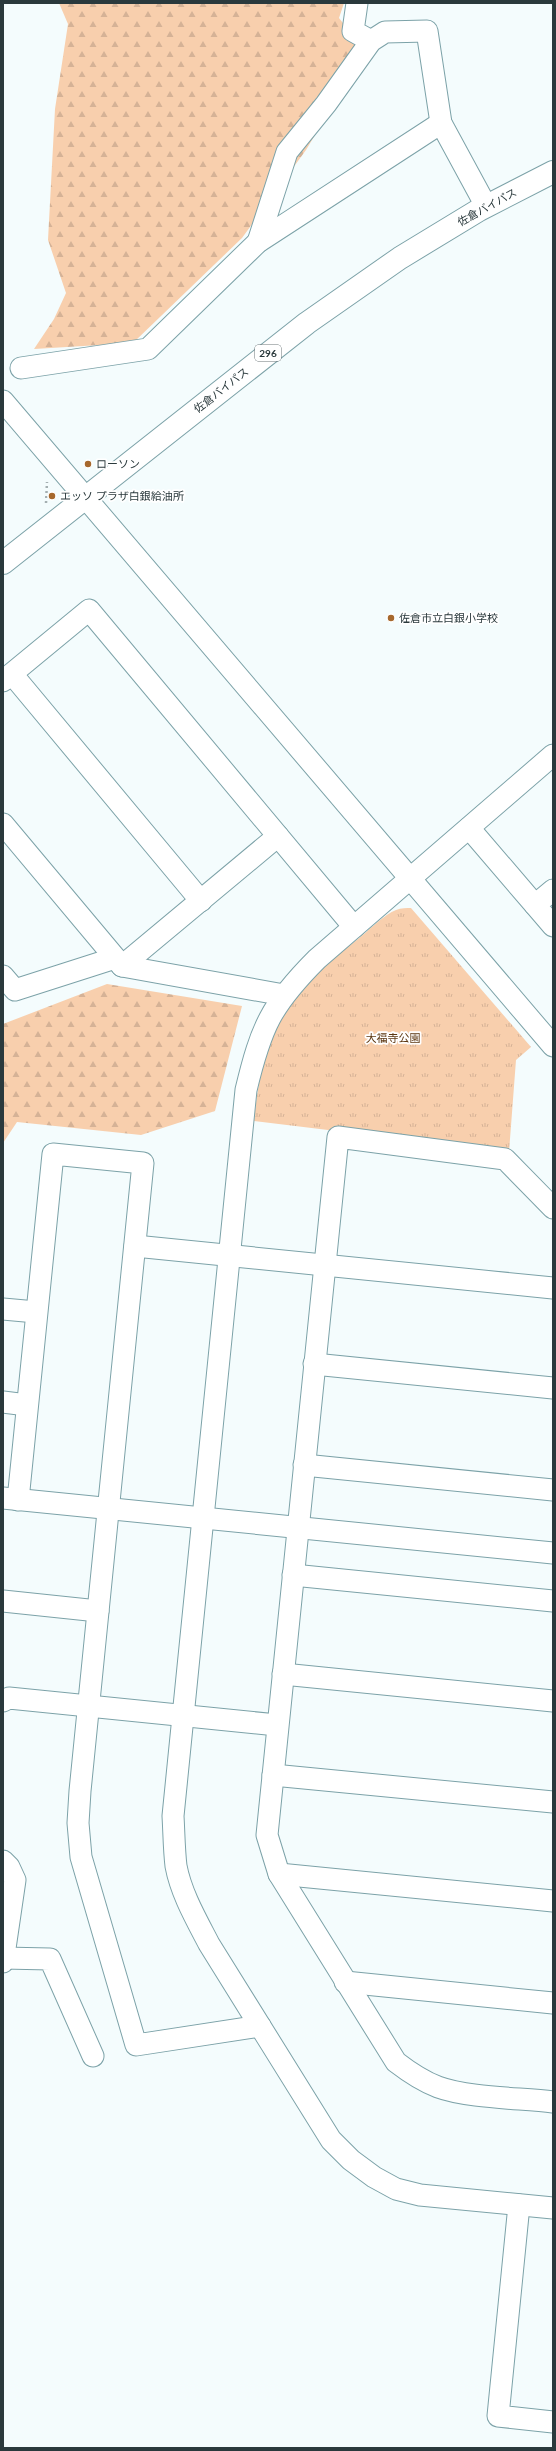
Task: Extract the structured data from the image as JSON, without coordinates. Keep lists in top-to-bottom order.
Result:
{
  "streets": {
    "highway": ["佐倉バイパス", "296"]
  },
  "parks": ["大福寺公園"],
  "places": ["ローソン", "エッソ プラザ白銀給油所", "佐倉市立白銀小学校"]
}
